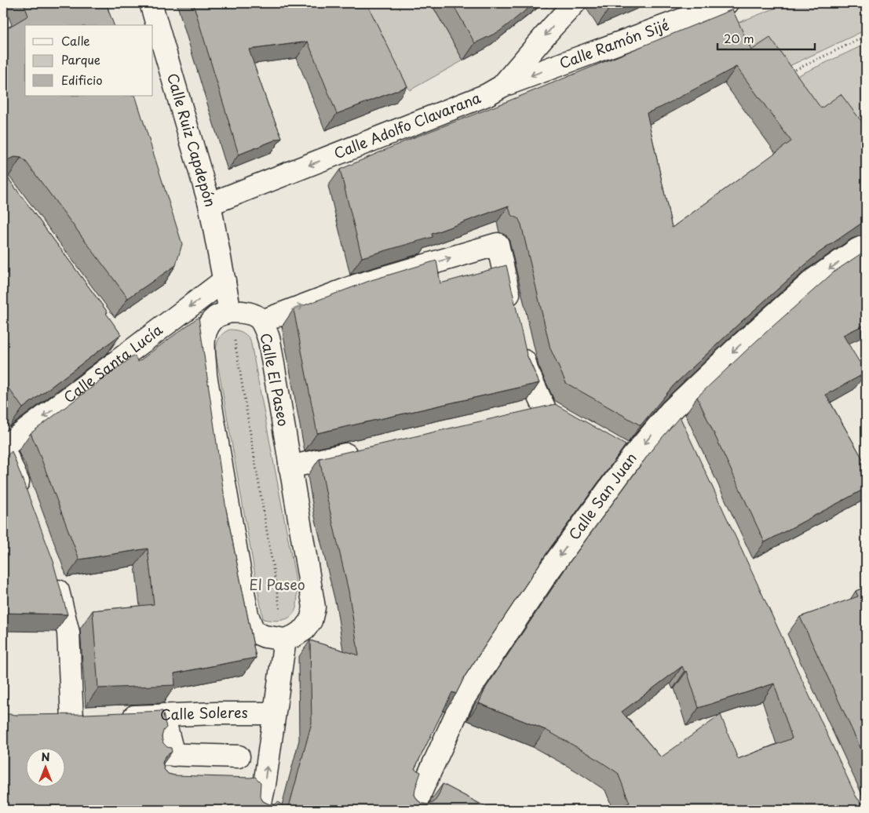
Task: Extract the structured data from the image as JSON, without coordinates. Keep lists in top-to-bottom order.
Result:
{
  "streets": {
    "street": [
      "Calle Ramón Sijé",
      "Calle Adolfo Clavarana",
      "Calle Ruiz Capdepón",
      "Calle Santa Lucía",
      "Calle El Paseo",
      "Calle San Juan",
      "Calle Soleres"
    ]
  },
  "crossings": [
    ["Calle Ramón Sijé", "Calle Adolfo Clavarana"],
    ["Calle Adolfo Clavarana", "Calle Ruiz Capdepón"],
    ["Calle Ruiz Capdepón", "Calle Santa Lucía"],
    ["Calle Ruiz Capdepón", "Calle El Paseo"]
  ],
  "one_way": [
    "Calle Ramón Sijé",
    "Calle Adolfo Clavarana",
    "Calle Santa Lucía",
    "Calle San Juan"
  ],
  "parks": ["El Paseo"],
  "legend": ["Calle", "Parque", "Edificio"],
  "scale_bar": "20 m",
  "north": "top"
}
